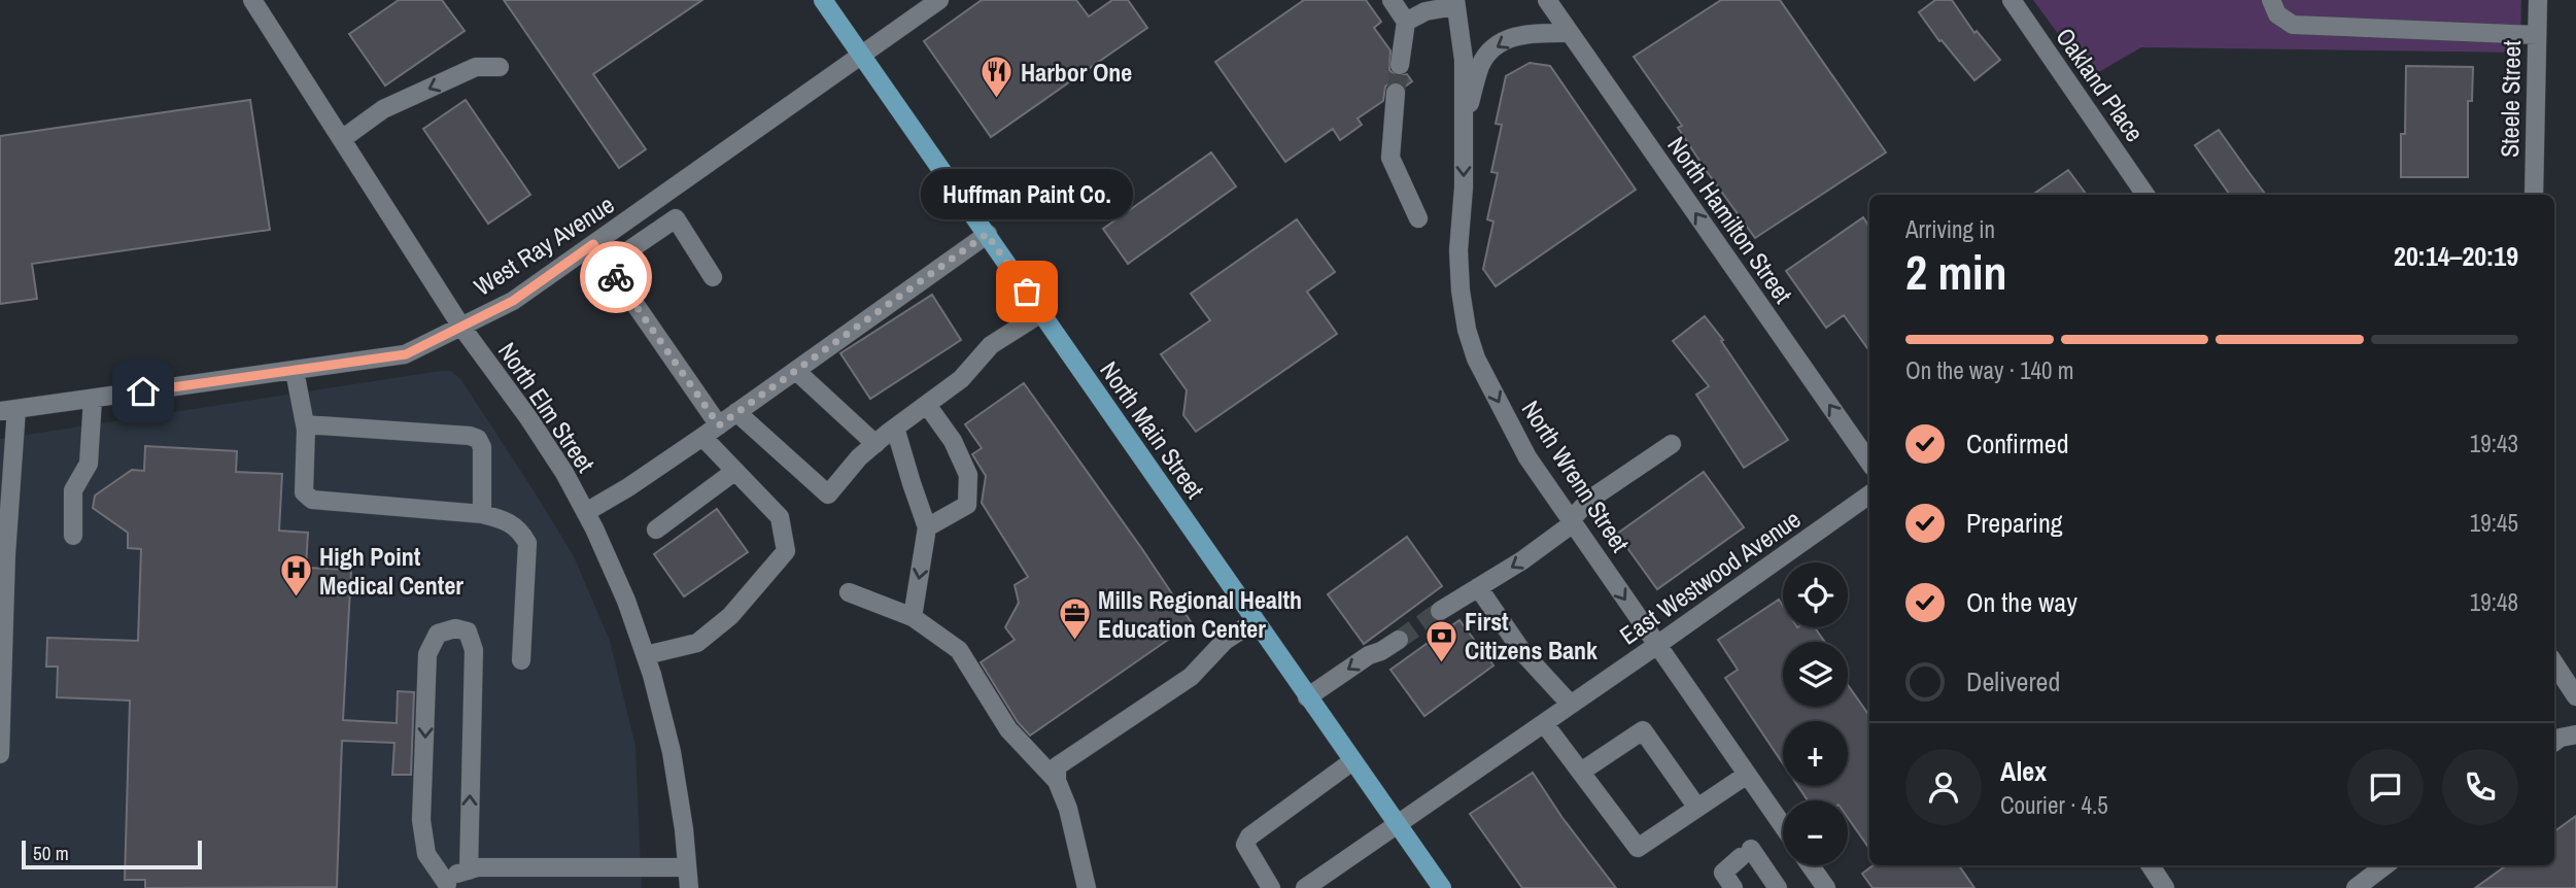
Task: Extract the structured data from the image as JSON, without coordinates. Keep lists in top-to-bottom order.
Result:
{
  "streets": {
    "main road": ["North Main Street"],
    "street": [
      "Oakland Place",
      "Steele Street",
      "North Hamilton Street",
      "West Ray Avenue",
      "North Elm Street",
      "North Wrenn Street",
      "East Westwood Avenue"
    ]
  },
  "crossings": [
    ["West Ray Avenue", "North Elm Street"],
    ["West Ray Avenue", "North Main Street"],
    ["North Main Street", "East Westwood Avenue"],
    ["North Wrenn Street", "East Westwood Avenue"]
  ],
  "one_way": ["North Hamilton Street"],
  "places": {
    "restaurant": ["Harbor One"],
    "other": ["Huffman Paint Co."],
    "hospital": ["High Point Medical Center"],
    "office": ["Mills Regional Health Education Center"],
    "bank": ["First Citizens Bank"]
  },
  "scale_bar": "50 m",
  "page": {
    "bubble": "Huffman Paint Co.",
    "heading": ["2 min", "Arriving in", "20:14–20:19"],
    "panel": ["Alex", "Courier · 4.5"],
    "bar": "On the way · 140 m",
    "list": [
      ["Confirmed", "19:43"],
      ["Preparing", "19:45"],
      ["On the way", "19:48"],
      "Delivered"
    ],
    "map_buttons": ["+", "−"],
    "scale": "50 m"
  }
}
